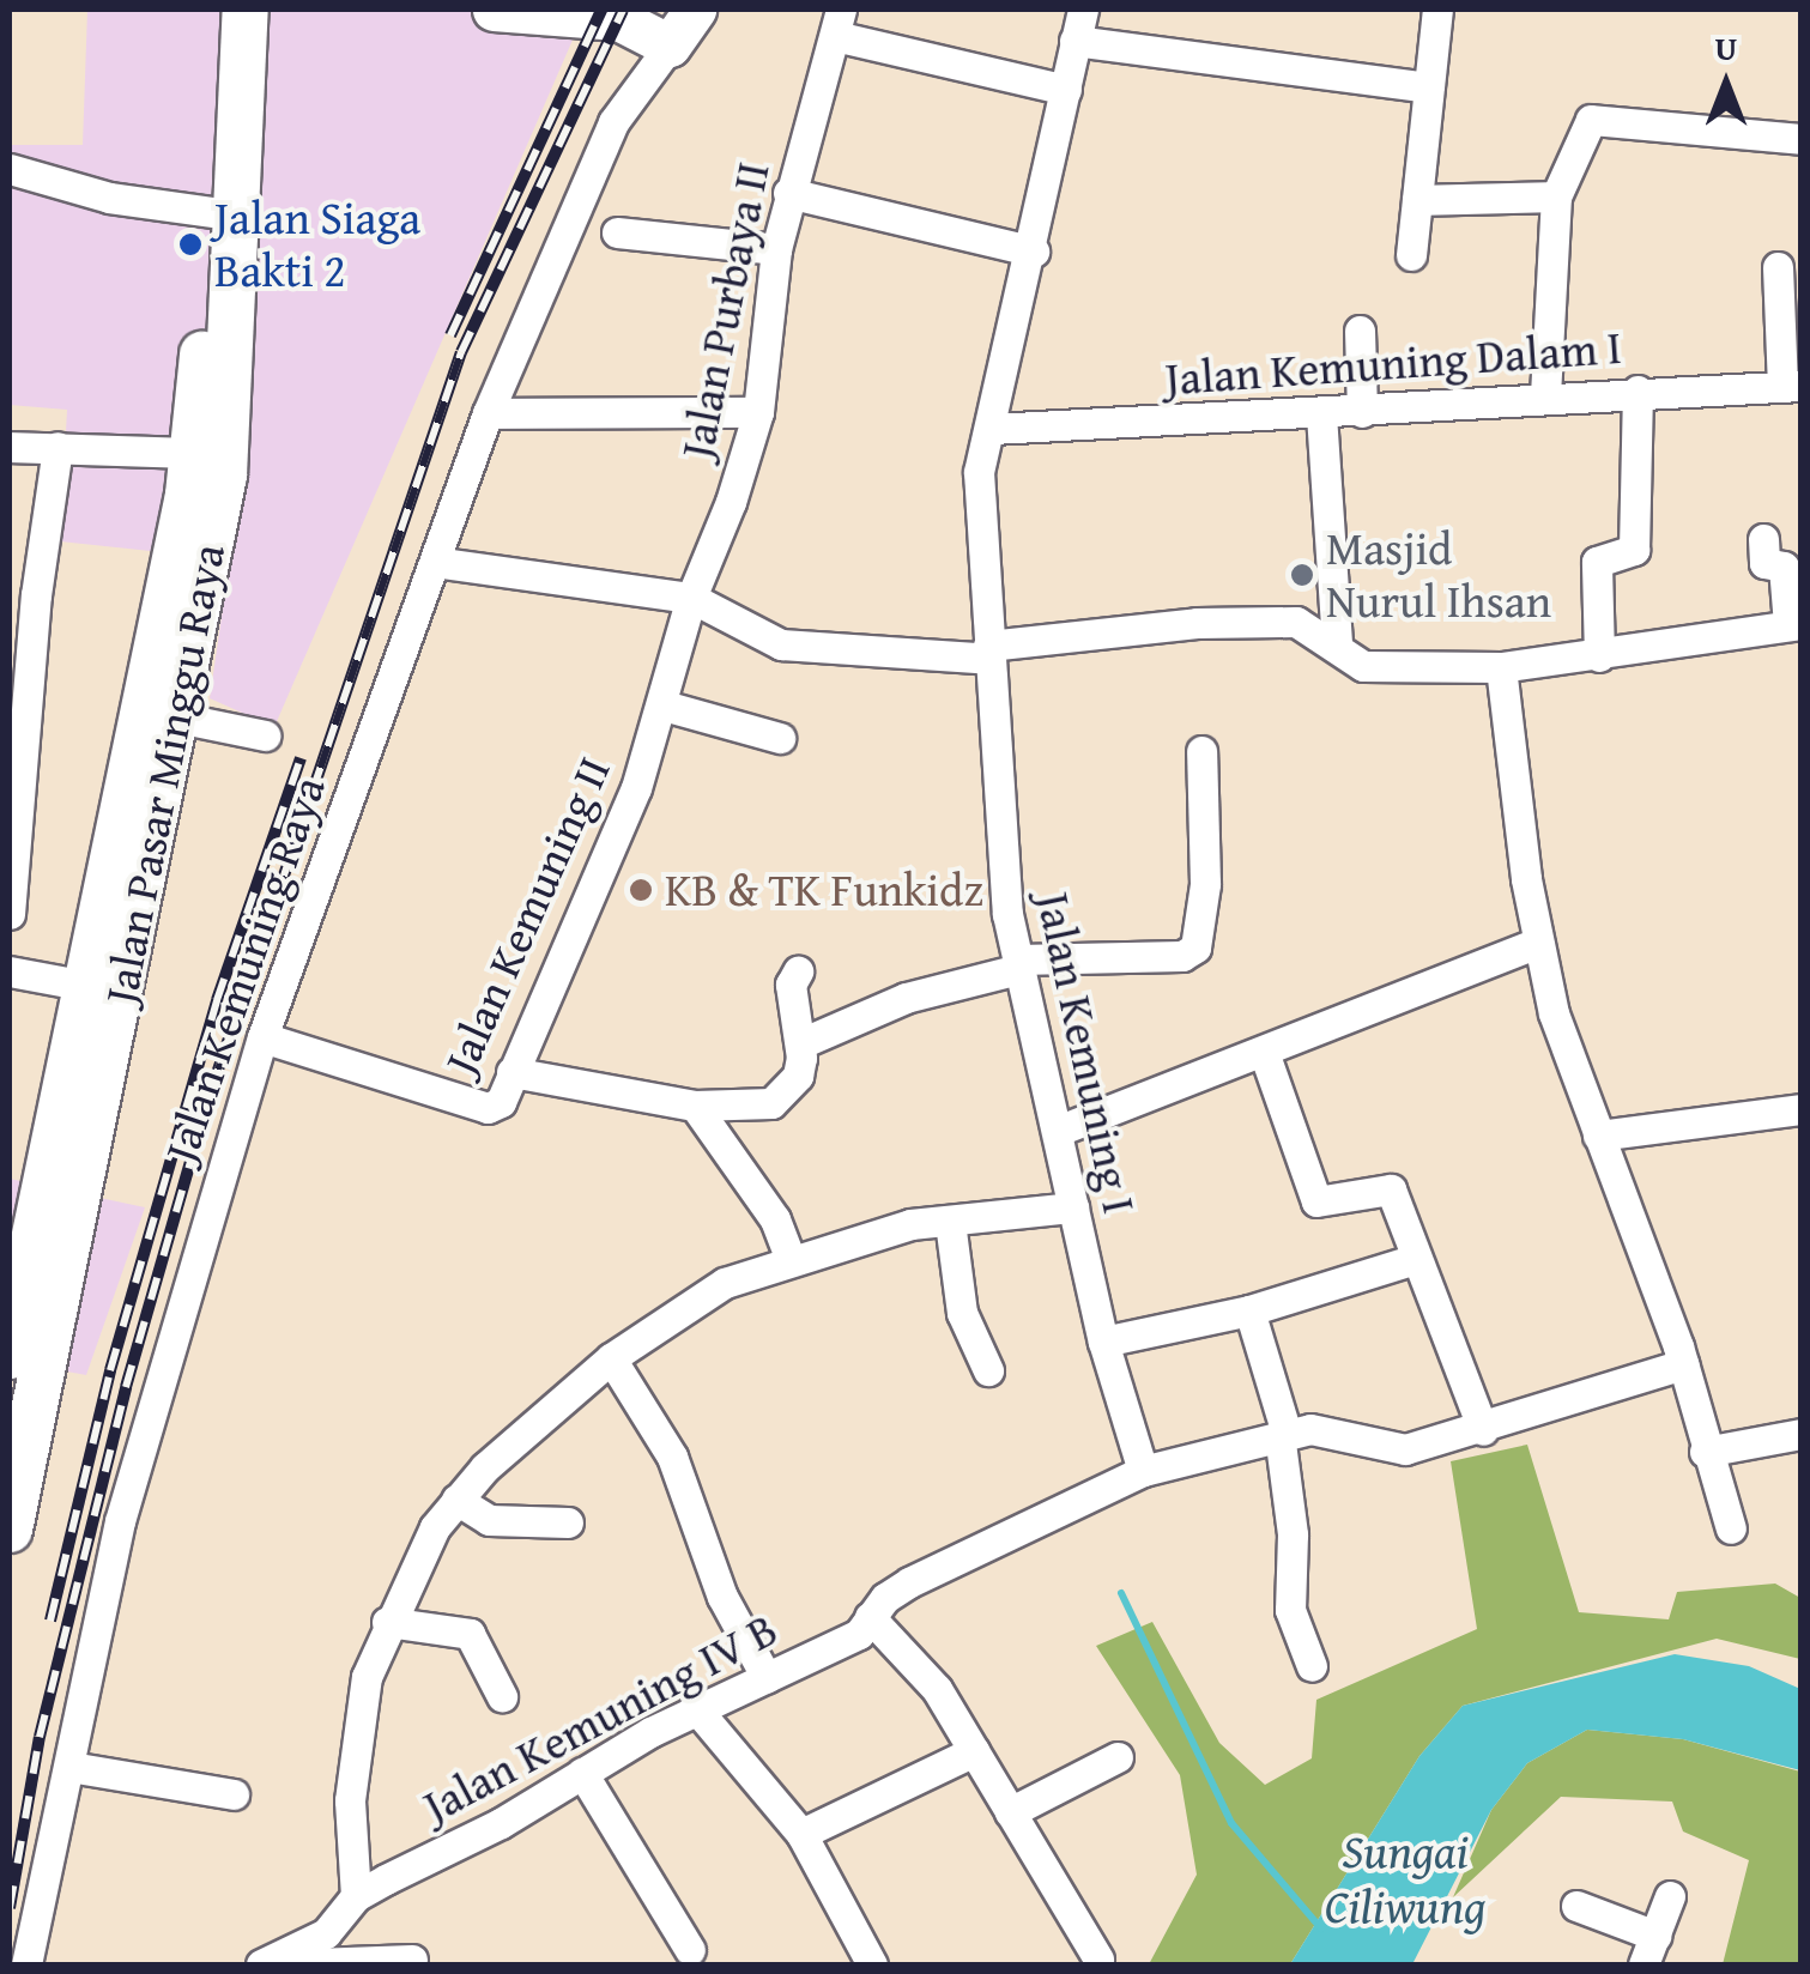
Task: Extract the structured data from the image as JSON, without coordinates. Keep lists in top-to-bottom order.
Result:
{
  "streets": {
    "main road": ["Jalan Pasar Minggu Raya"],
    "street": [
      "Jalan Purbaya II",
      "Jalan Kemuning Dalam I",
      "Jalan Kemuning II",
      "Jalan Kemuning Raya",
      "Jalan Kemuning I",
      "Jalan Kemuning IV B"
    ]
  },
  "crossings": [
    ["Jalan Purbaya II", "Jalan Kemuning II"],
    ["Jalan Kemuning Dalam I", "Jalan Kemuning I"],
    ["Jalan Kemuning II", "Jalan Kemuning Raya"],
    ["Jalan Kemuning I", "Jalan Kemuning IV B"]
  ],
  "water": ["Sungai Ciliwung"],
  "places": ["Jalan Siaga Bakti 2", "Masjid Nurul Ihsan", "KB & TK Funkidz"],
  "north": "top"
}
